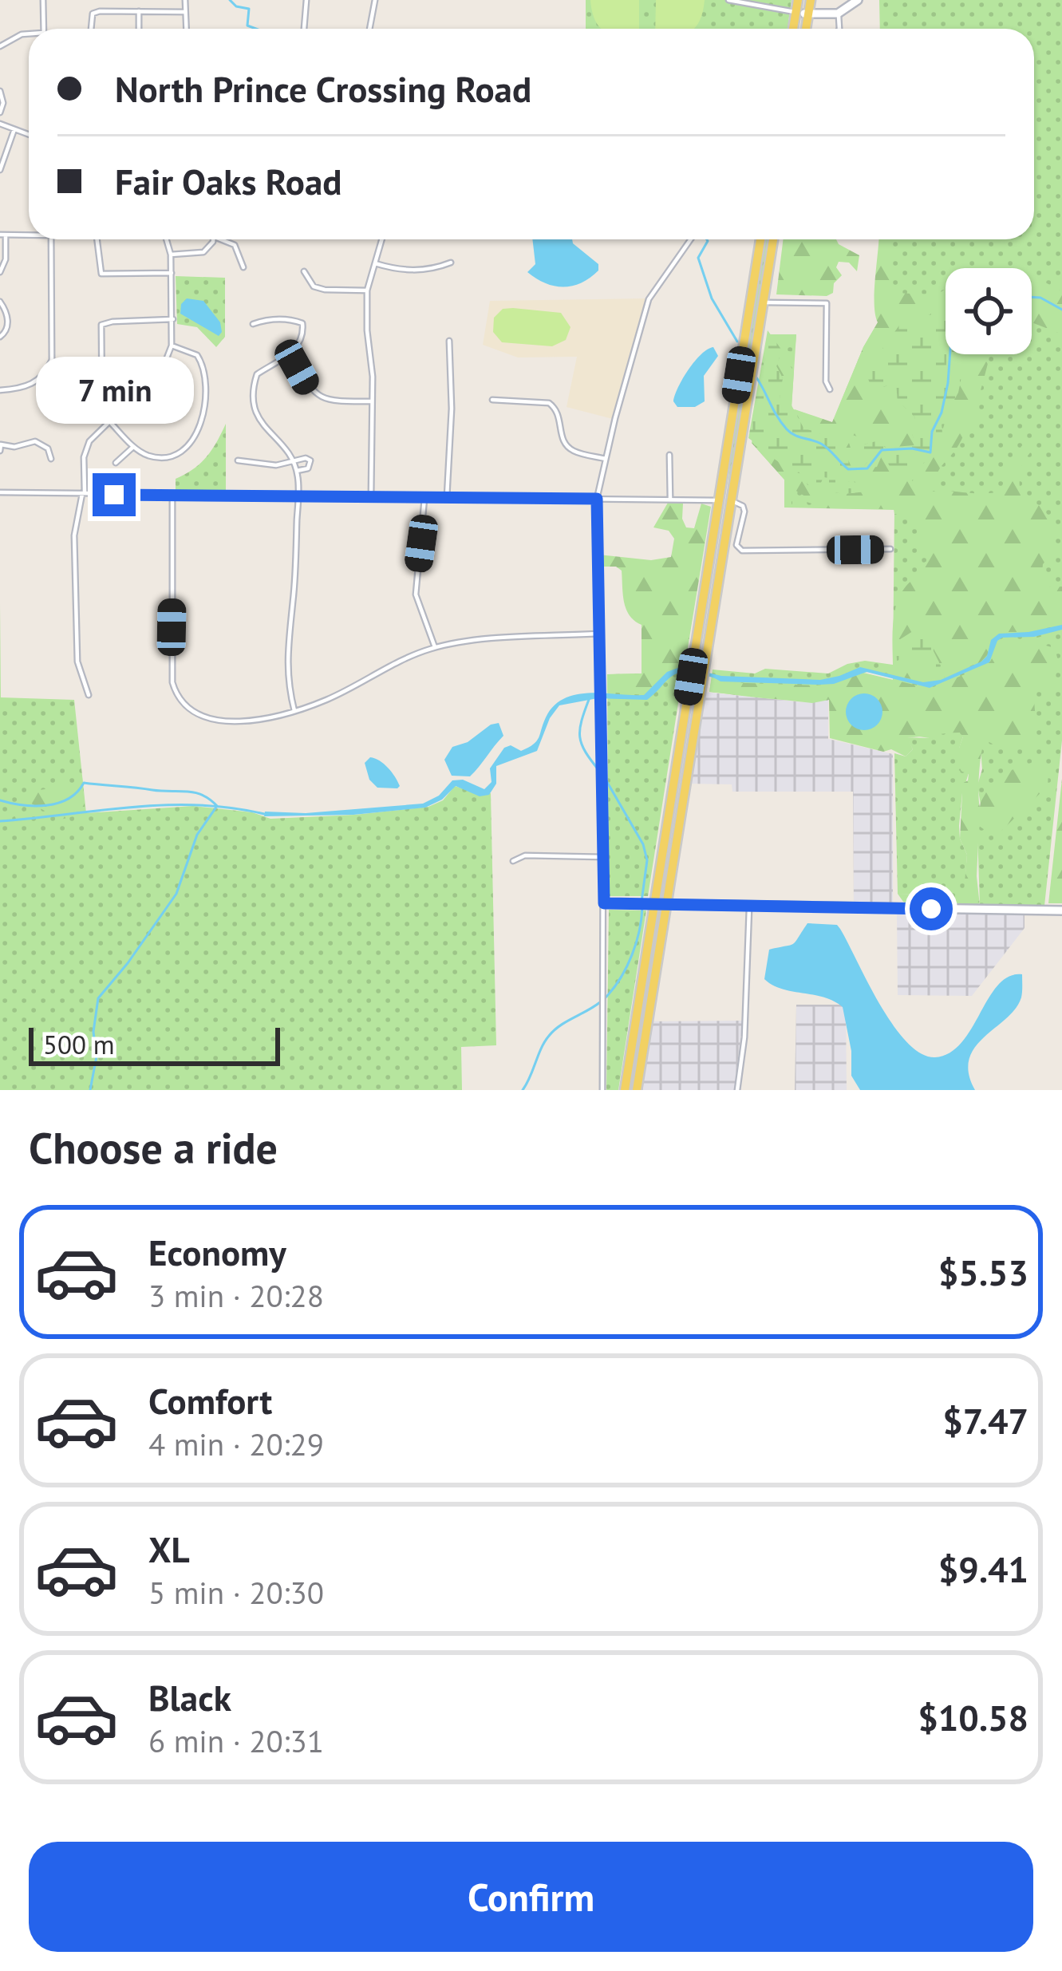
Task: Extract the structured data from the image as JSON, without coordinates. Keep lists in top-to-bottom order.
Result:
{
  "scale_bar": "500 m",
  "page": {
    "banner": ["North Prince Crossing Road", "Fair Oaks Road"],
    "bubble": "7 min",
    "scale": "500 m",
    "heading": "Choose a ride",
    "list": [
      {
        "name": "Economy",
        "note": "3 min · 20:28",
        "value": "$5.53"
      },
      {
        "name": "Comfort",
        "note": "4 min · 20:29",
        "value": "$7.47"
      },
      {
        "name": "XL",
        "note": "5 min · 20:30",
        "value": "$9.41"
      },
      {
        "name": "Black",
        "note": "6 min · 20:31",
        "value": "$10.58"
      }
    ],
    "buttons": "Confirm"
  }
}
